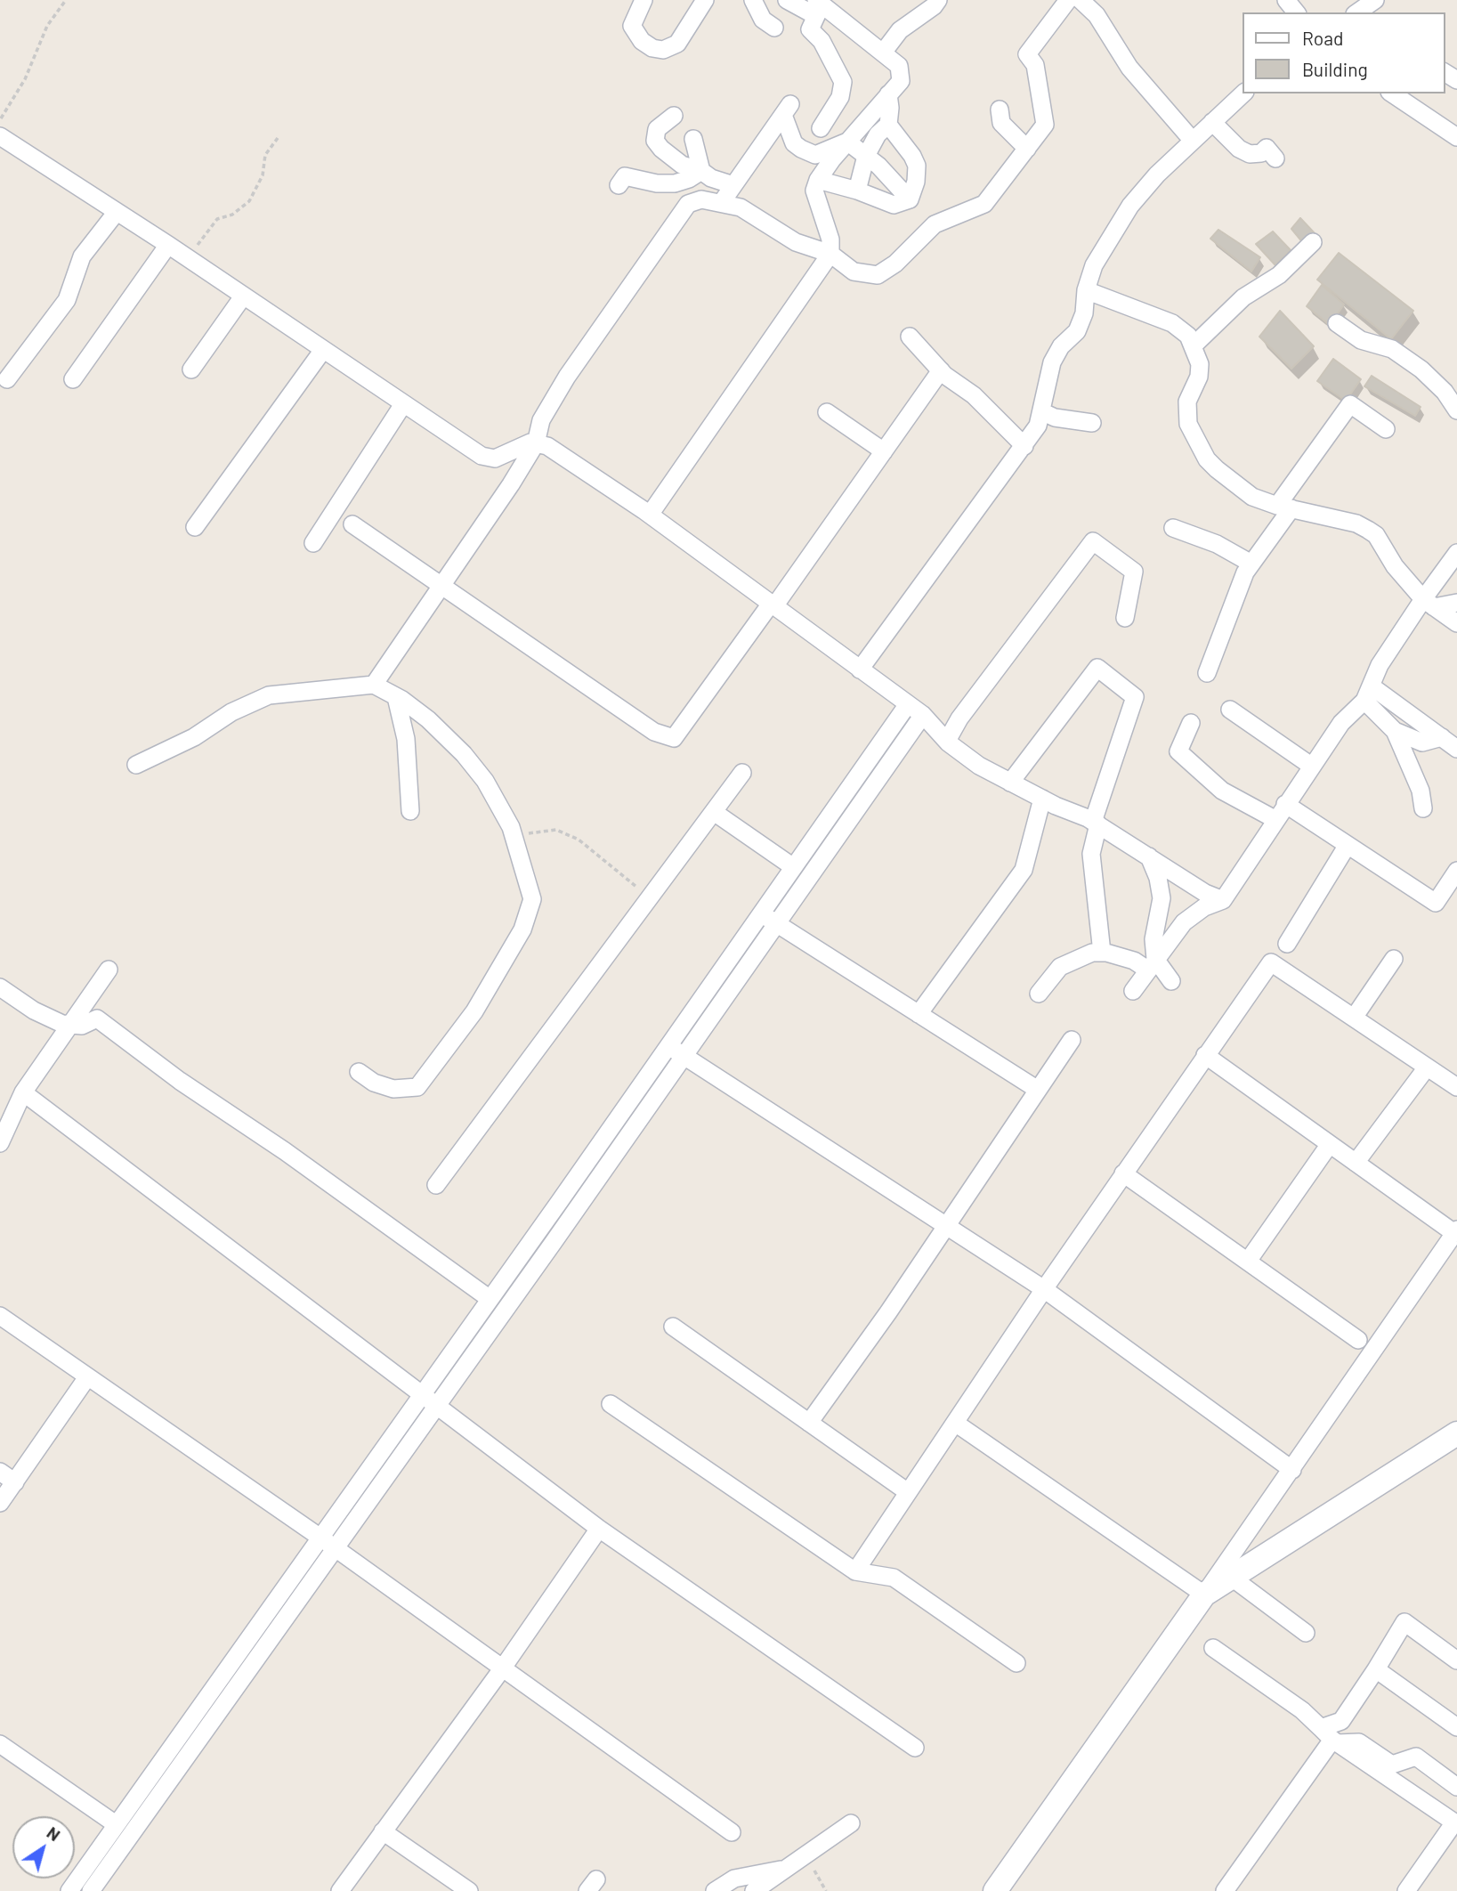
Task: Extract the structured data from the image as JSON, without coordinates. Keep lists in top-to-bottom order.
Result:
{
  "legend": ["Road", "Building"],
  "north": "top right"
}
